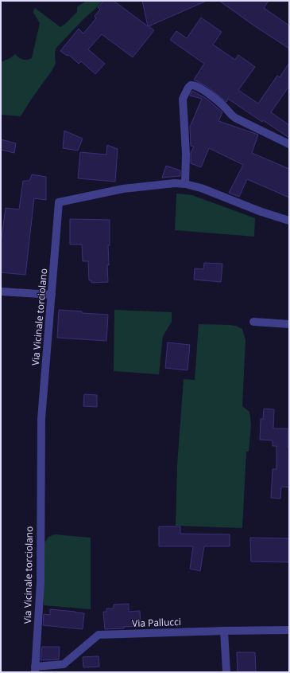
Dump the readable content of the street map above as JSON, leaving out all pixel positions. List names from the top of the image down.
{
  "streets": {
    "street": ["Via Vicinale torciolano", "Via Pallucci"]
  },
  "crossings": [
    ["Via Vicinale torciolano", "Via Pallucci"]
  ]
}
